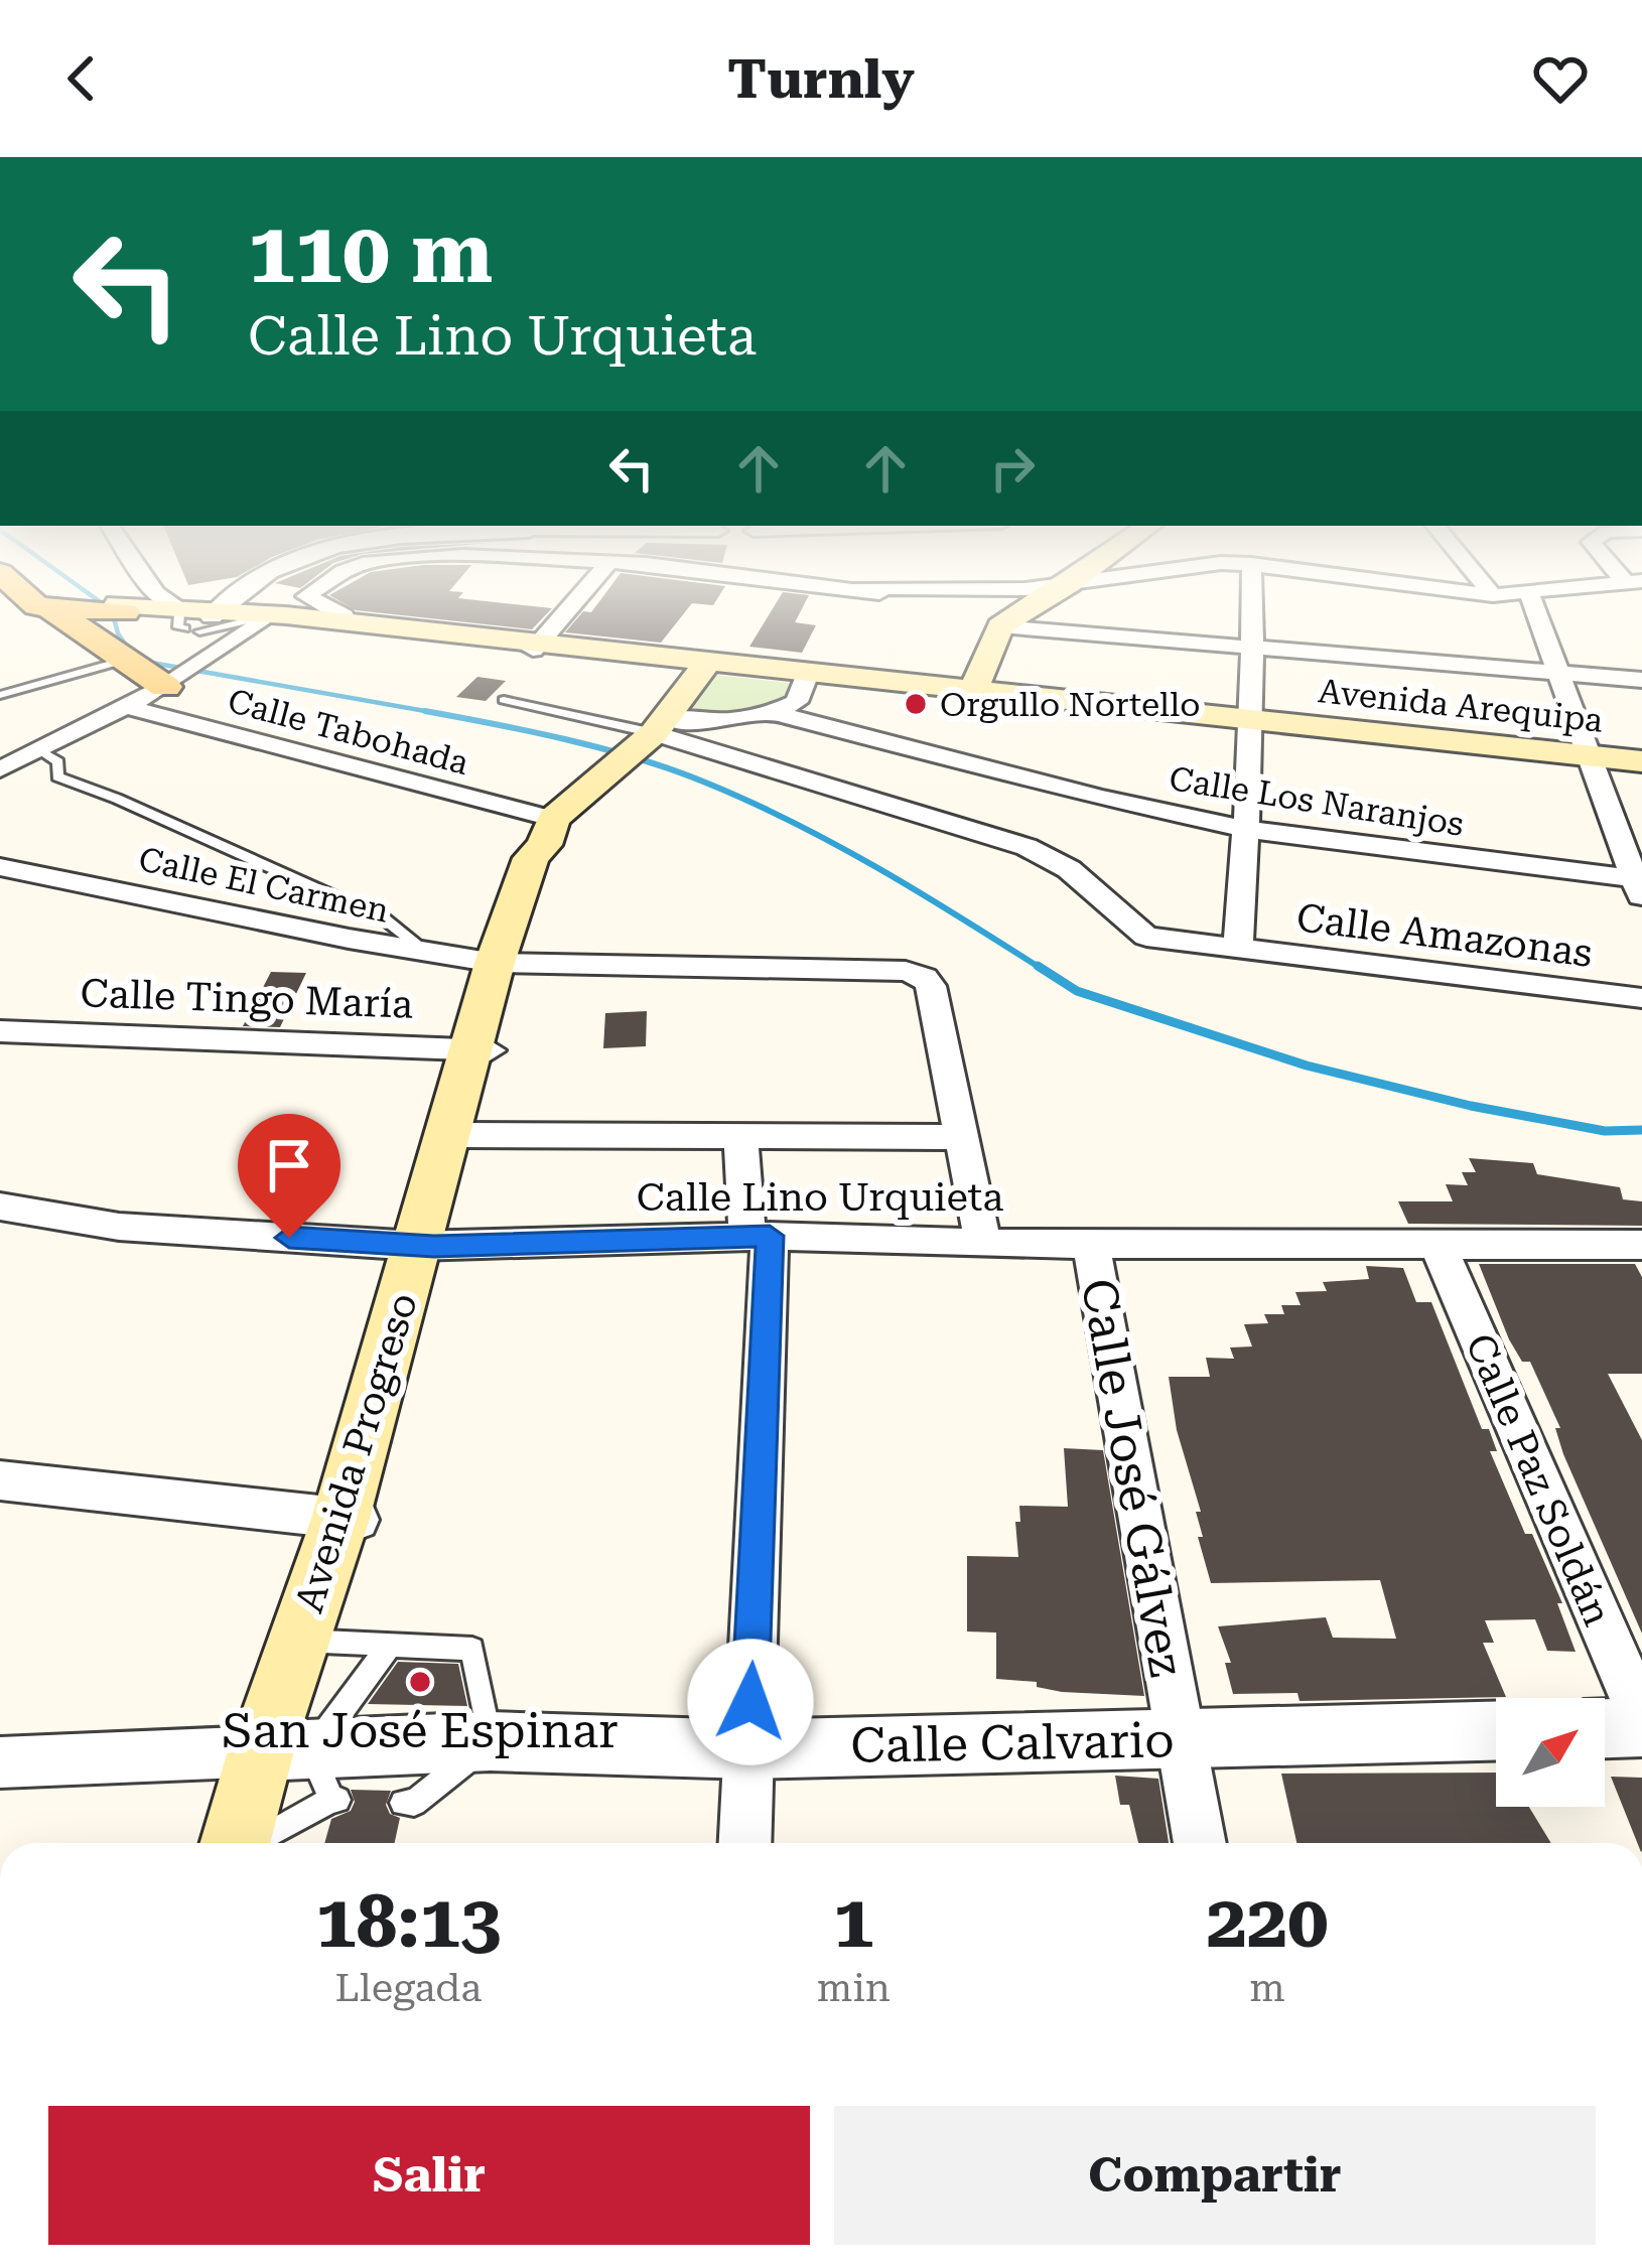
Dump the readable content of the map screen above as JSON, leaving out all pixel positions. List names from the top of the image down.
{
  "streets": {
    "main road": ["Avenida Arequipa", "Avenida Progreso"],
    "street": [
      "Calle Tabohada",
      "Calle Los Naranjos",
      "Calle El Carmen",
      "Calle Amazonas",
      "Calle Tingo María",
      "Calle Lino Urquieta",
      "Calle José Gálvez",
      "Calle Paz Soldán",
      "Calle Calvario"
    ]
  },
  "crossings": [
    ["Calle Tabohada", "Avenida Progreso"],
    ["Calle El Carmen", "Avenida Progreso"],
    ["Calle Tingo María", "Avenida Progreso"],
    ["Calle Lino Urquieta", "Avenida Progreso"],
    ["Calle Lino Urquieta", "Calle José Gálvez"],
    ["Calle Lino Urquieta", "Calle Paz Soldán"],
    ["Avenida Progreso", "Calle Calvario"],
    ["Calle José Gálvez", "Calle Calvario"]
  ],
  "places": ["Orgullo Nortello", "San José Espinar"],
  "north": "top right",
  "page": {
    "header": "Turnly",
    "turn": ["110 m", "Calle Lino Urquieta"],
    "eta": [
      "18:13",
      "Llegada",
      "1",
      "min",
      "220",
      "m"
    ],
    "buttons": ["Salir", "Compartir"]
  }
}
